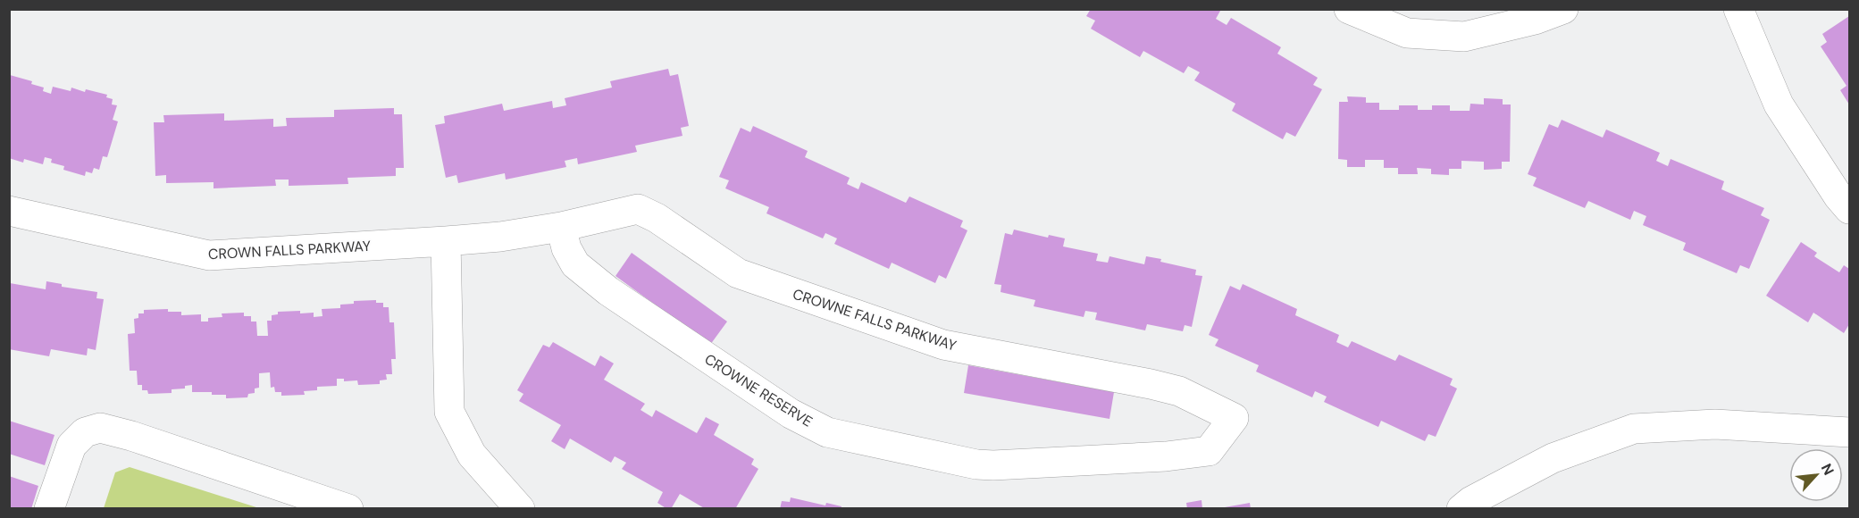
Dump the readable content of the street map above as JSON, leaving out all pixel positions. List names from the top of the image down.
{
  "streets": {
    "street": ["CROWN FALLS PARKWAY", "CROWNE FALLS PARKWAY", "CROWNE RESERVE"]
  },
  "crossings": [
    ["CROWNE FALLS PARKWAY", "CROWNE RESERVE"]
  ],
  "north": "top right"
}
